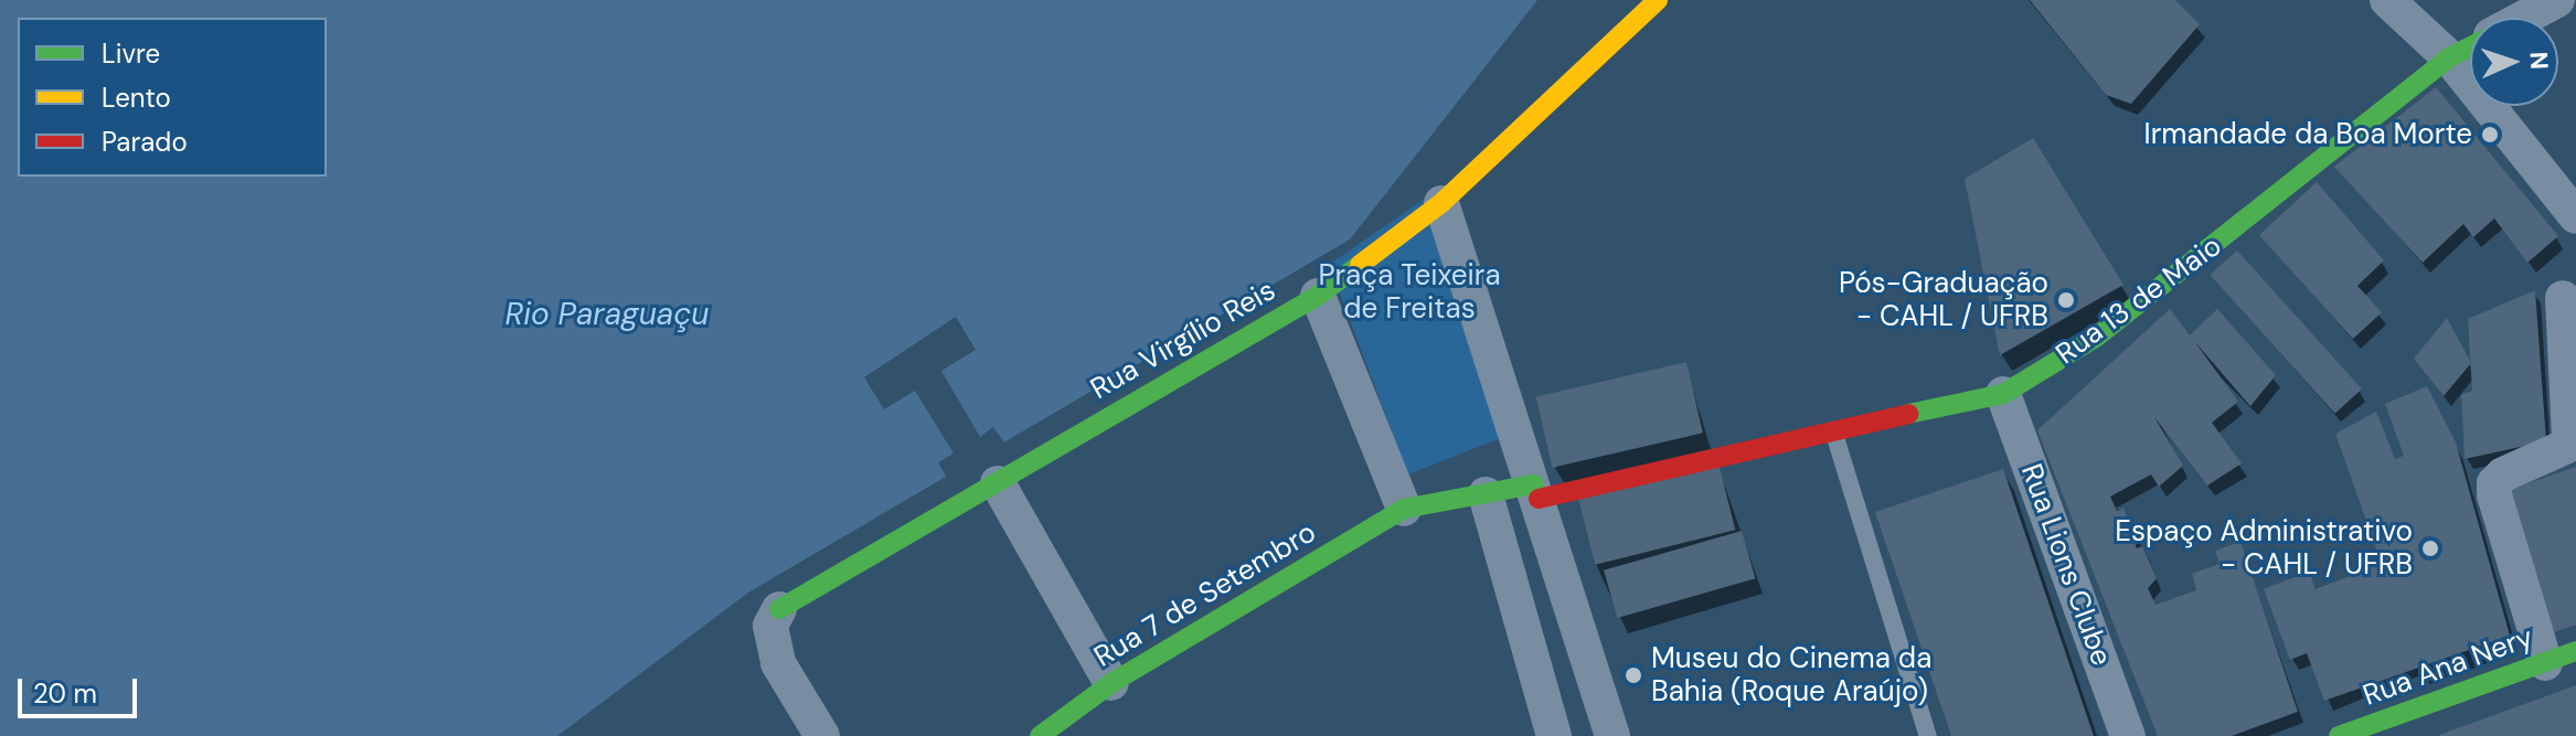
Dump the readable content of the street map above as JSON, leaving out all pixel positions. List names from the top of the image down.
{
  "streets": {
    "street": [
      "Rua 13 de Maio",
      "Rua Virgílio Reis",
      "Rua Lions Clube",
      "Rua 7 de Setembro",
      "Rua Ana Nery"
    ]
  },
  "crossings": [
    ["Rua 13 de Maio", "Rua Lions Clube"]
  ],
  "water": ["Rio Paraguaçu"],
  "parks": ["Praça Teixeira de Freitas"],
  "places": [
    "Irmandade da Boa Morte",
    "Pós-Graduação - CAHL / UFRB",
    "Espaço Administrativo - CAHL / UFRB",
    "Museu do Cinema da Bahia (Roque Araújo)"
  ],
  "legend": ["Livre", "Lento", "Parado"],
  "scale_bar": "20 m",
  "north": "right"
}
